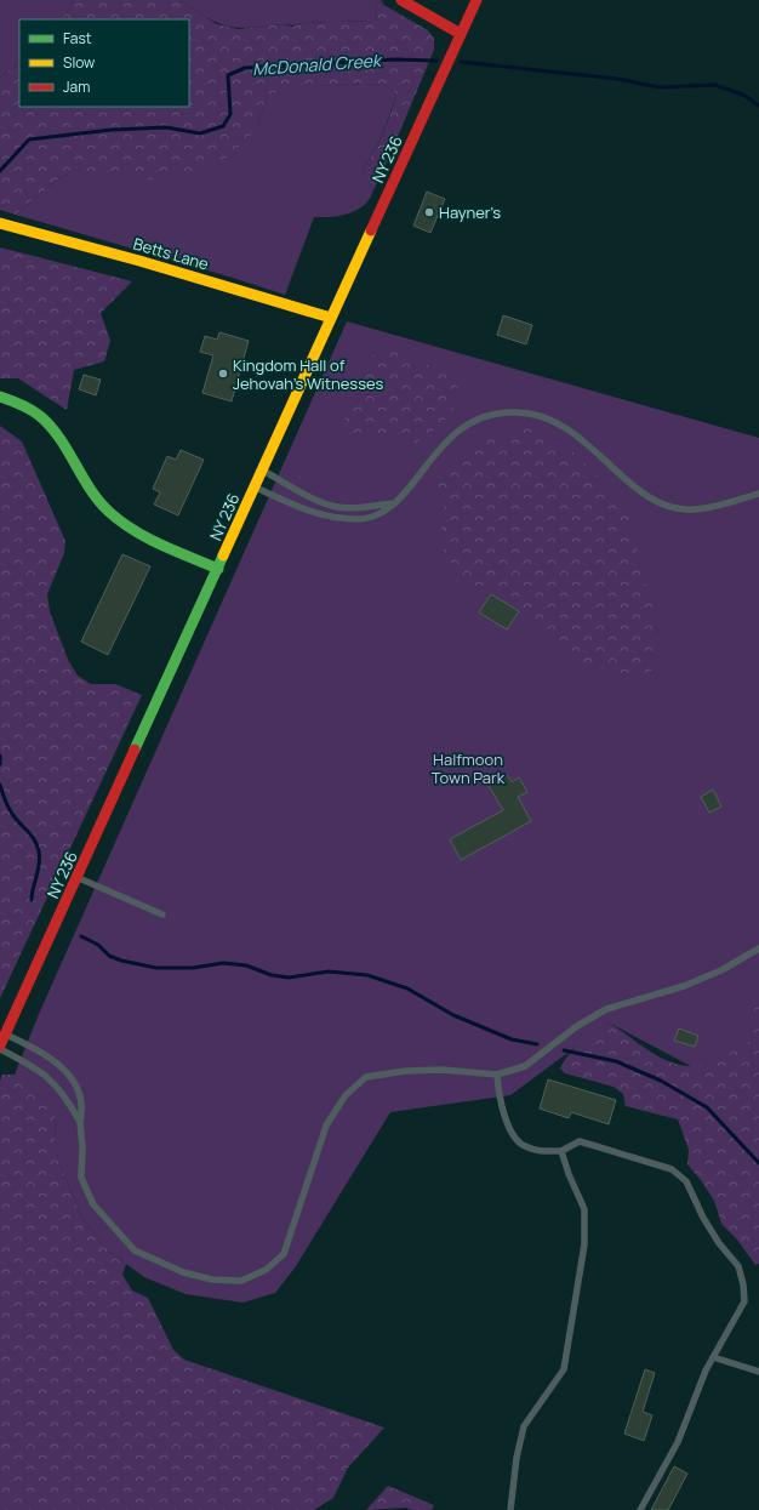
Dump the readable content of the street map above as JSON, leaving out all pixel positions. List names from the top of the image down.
{
  "streets": {
    "main road": ["NY 236", "Betts Lane"]
  },
  "crossings": [
    ["NY 236", "Betts Lane"]
  ],
  "water": ["McDonald Creek"],
  "parks": ["Halfmoon Town Park"],
  "places": ["Hayner's", "Kingdom Hall of Jehovah’s Witnesses"],
  "legend": ["Fast", "Slow", "Jam"]
}
